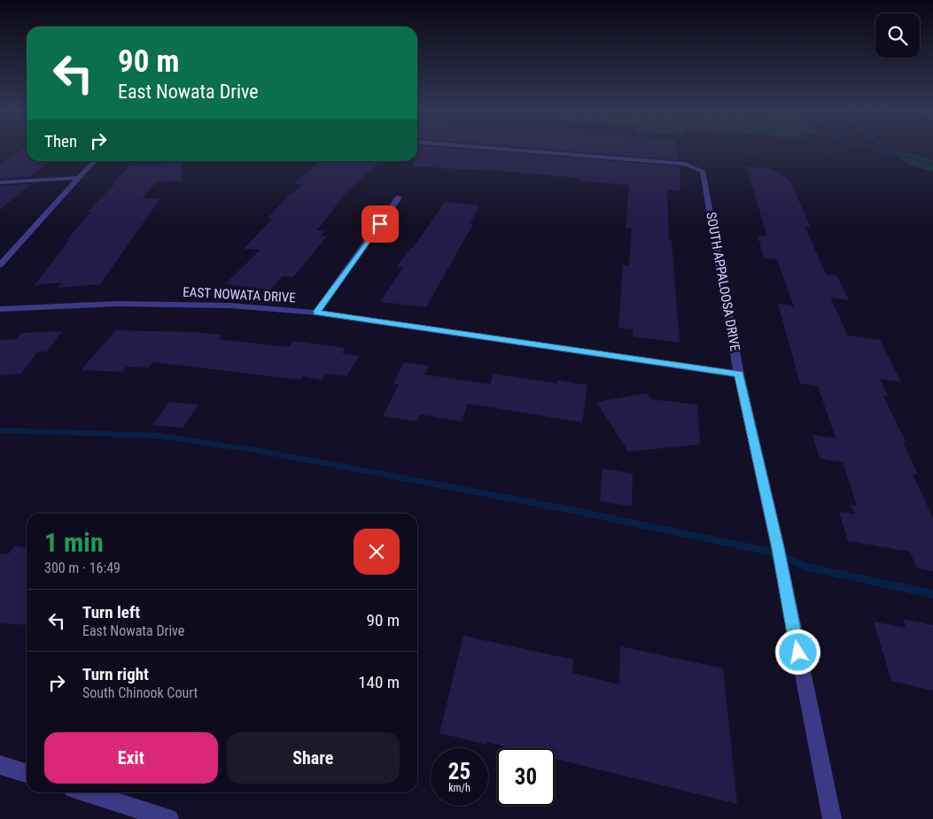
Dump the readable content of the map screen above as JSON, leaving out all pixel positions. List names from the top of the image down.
{
  "streets": {
    "street": ["SOUTH APPALOOSA DRIVE", "EAST NOWATA DRIVE"]
  },
  "crossings": [
    ["SOUTH APPALOOSA DRIVE", "EAST NOWATA DRIVE"]
  ],
  "page": {
    "turn": ["90 m", "East Nowata Drive"],
    "then": "Then",
    "heading": ["1 min", "300 m · 16:49"],
    "list": [
      {
        "name": "Turn left",
        "note": "East Nowata Drive",
        "value": "90 m"
      },
      {
        "name": "Turn right",
        "note": "South Chinook Court",
        "value": "140 m"
      }
    ],
    "buttons": ["Exit", "Share"],
    "speed": "25 km/h",
    "limit": "30"
  }
}
